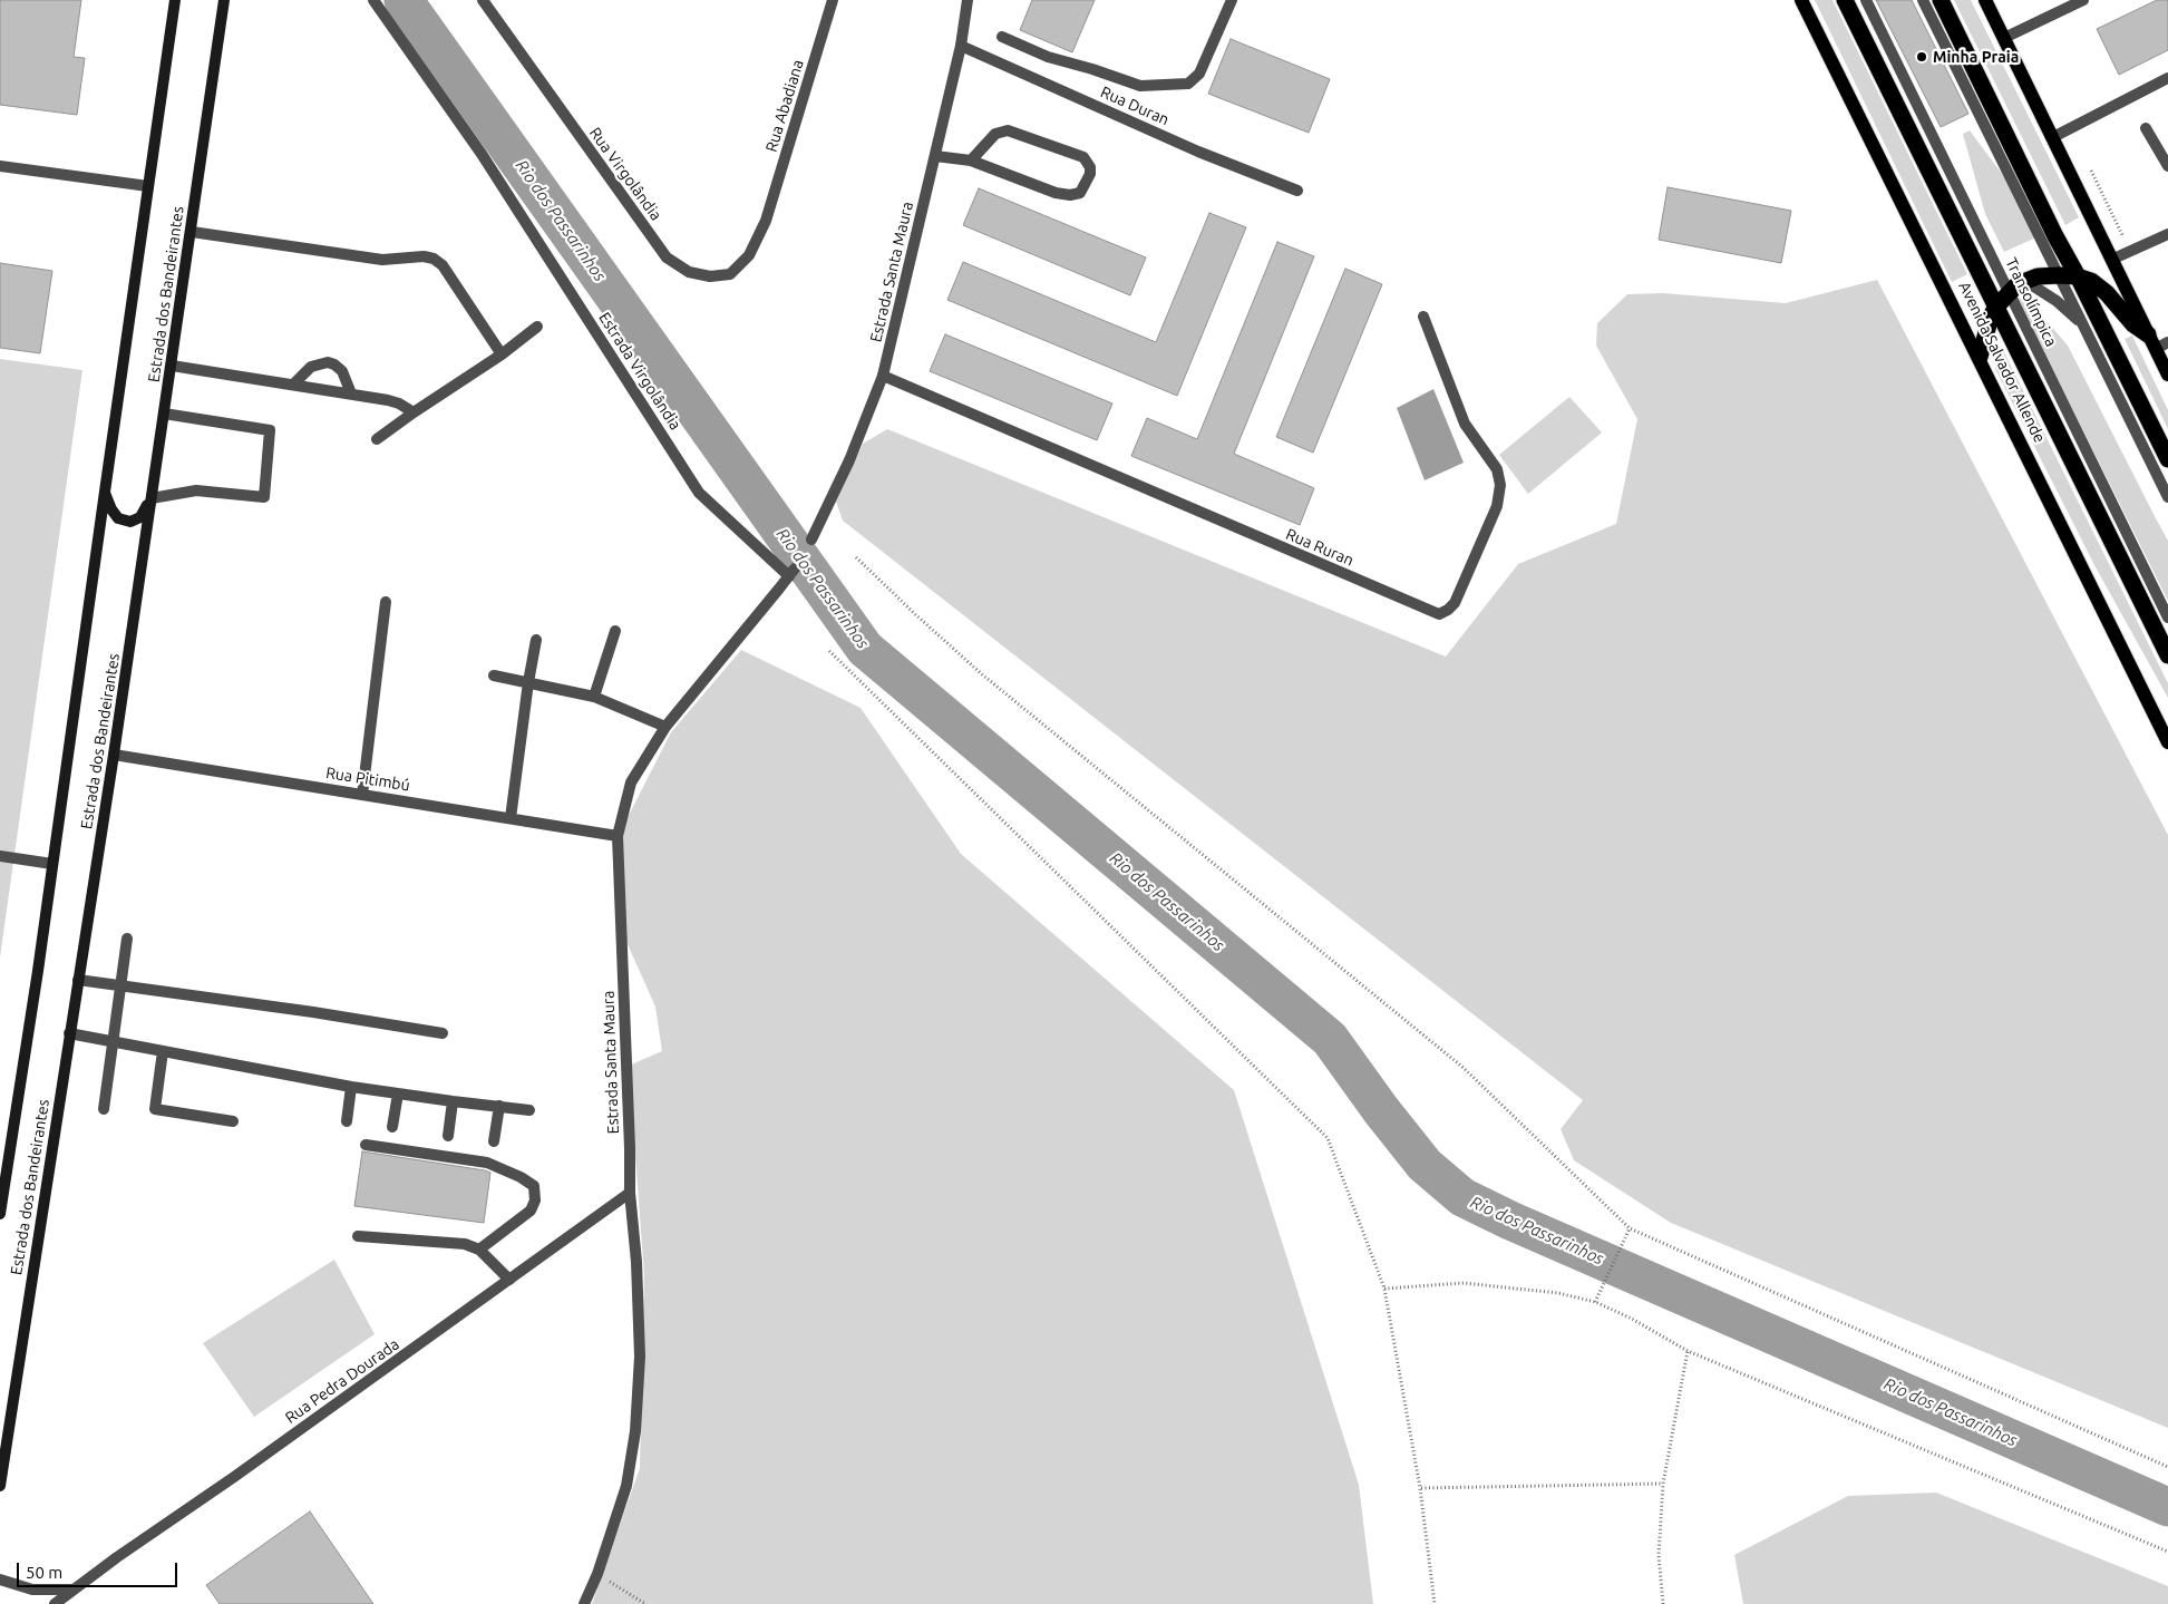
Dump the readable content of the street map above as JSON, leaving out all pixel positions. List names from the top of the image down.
{
  "streets": {
    "highway": ["Avenida Salvador Allende"],
    "main road": ["Estrada dos Bandeirantes"],
    "street": [
      "Rua Abadiana",
      "Rua Duran",
      "Rua Virgolândia",
      "Estrada Santa Maura",
      "Transolímpica",
      "Estrada Virgolândia",
      "Rua Ruran",
      "Rua Pitimbú",
      "Rua Pedra Dourada"
    ]
  },
  "crossings": [
    ["Rua Abadiana", "Rua Virgolândia"],
    ["Rua Duran", "Estrada Santa Maura"],
    ["Estrada Santa Maura", "Estrada Virgolândia"],
    ["Estrada Santa Maura", "Rua Ruran"],
    ["Estrada Santa Maura", "Rua Pitimbú"],
    ["Estrada Santa Maura", "Rua Pedra Dourada"],
    ["Estrada dos Bandeirantes", "Rua Pitimbú"]
  ],
  "water": ["Rio dos Passarinhos"],
  "places": ["Minha Praia"],
  "scale_bar": "50 m"
}
